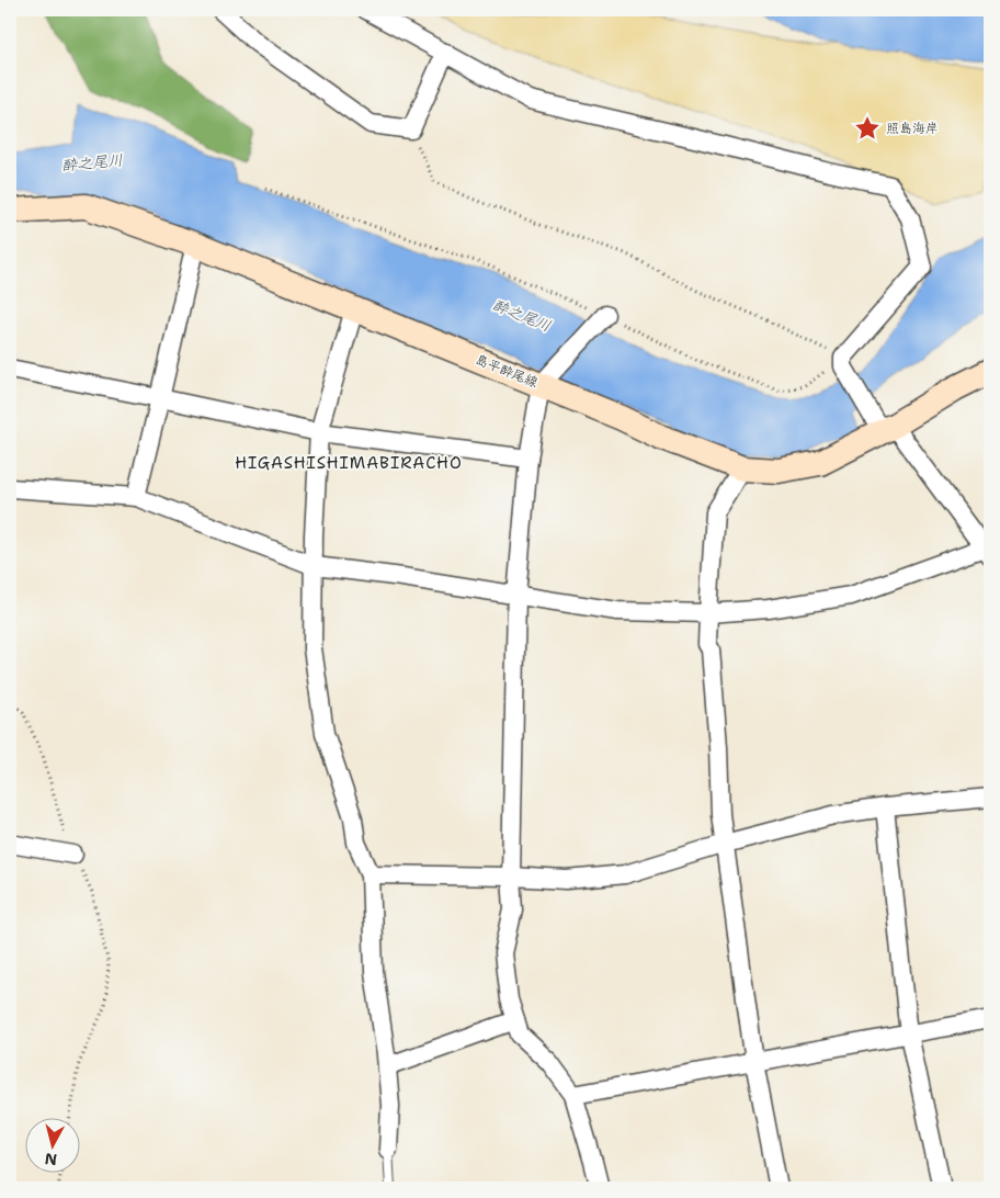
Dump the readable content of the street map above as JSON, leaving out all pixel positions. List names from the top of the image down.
{
  "streets": {
    "main road": ["島平酔尾線"]
  },
  "districts": ["HIGASHISHIMABIRACHO"],
  "water": ["酔之尾川"],
  "places": {
    "place": ["照島海岸"]
  },
  "north": "bottom"
}
